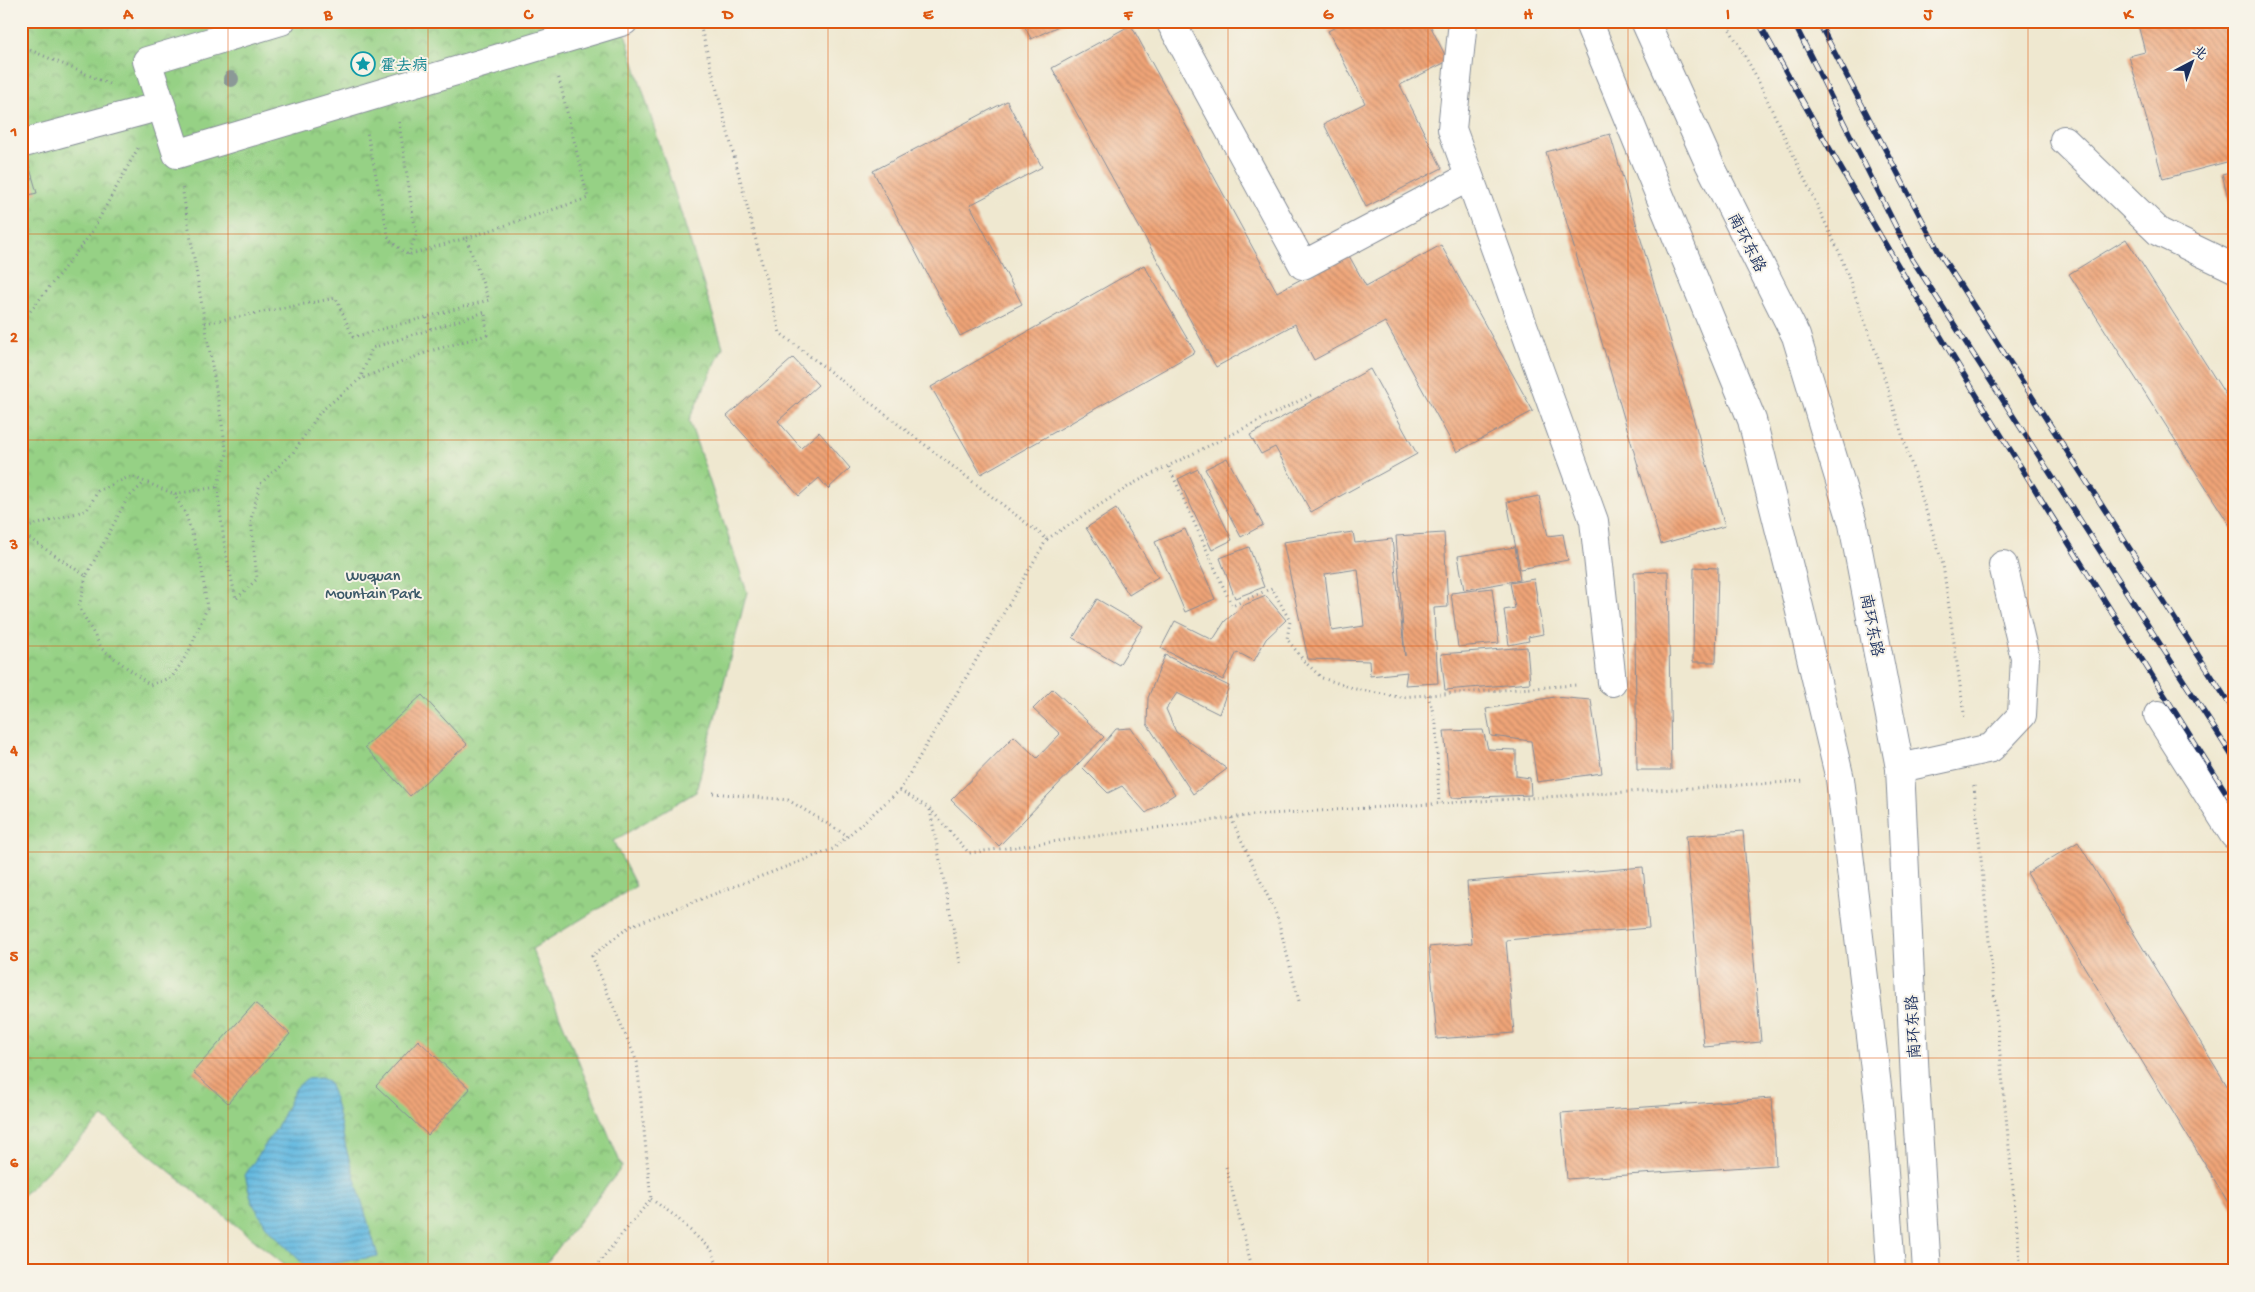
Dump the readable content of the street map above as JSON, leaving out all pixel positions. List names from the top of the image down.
{
  "streets": {
    "main road": ["南环东路"]
  },
  "parks": ["Wuquan Mountain Park"],
  "places": {
    "place": ["霍去病"]
  },
  "north": "top right",
  "grid": {
    "columns": [
      "A",
      "B",
      "C",
      "D",
      "E",
      "F",
      "G",
      "H",
      "I",
      "J",
      "K"
    ],
    "rows": [
      "1",
      "2",
      "3",
      "4",
      "5",
      "6"
    ]
  }
}
